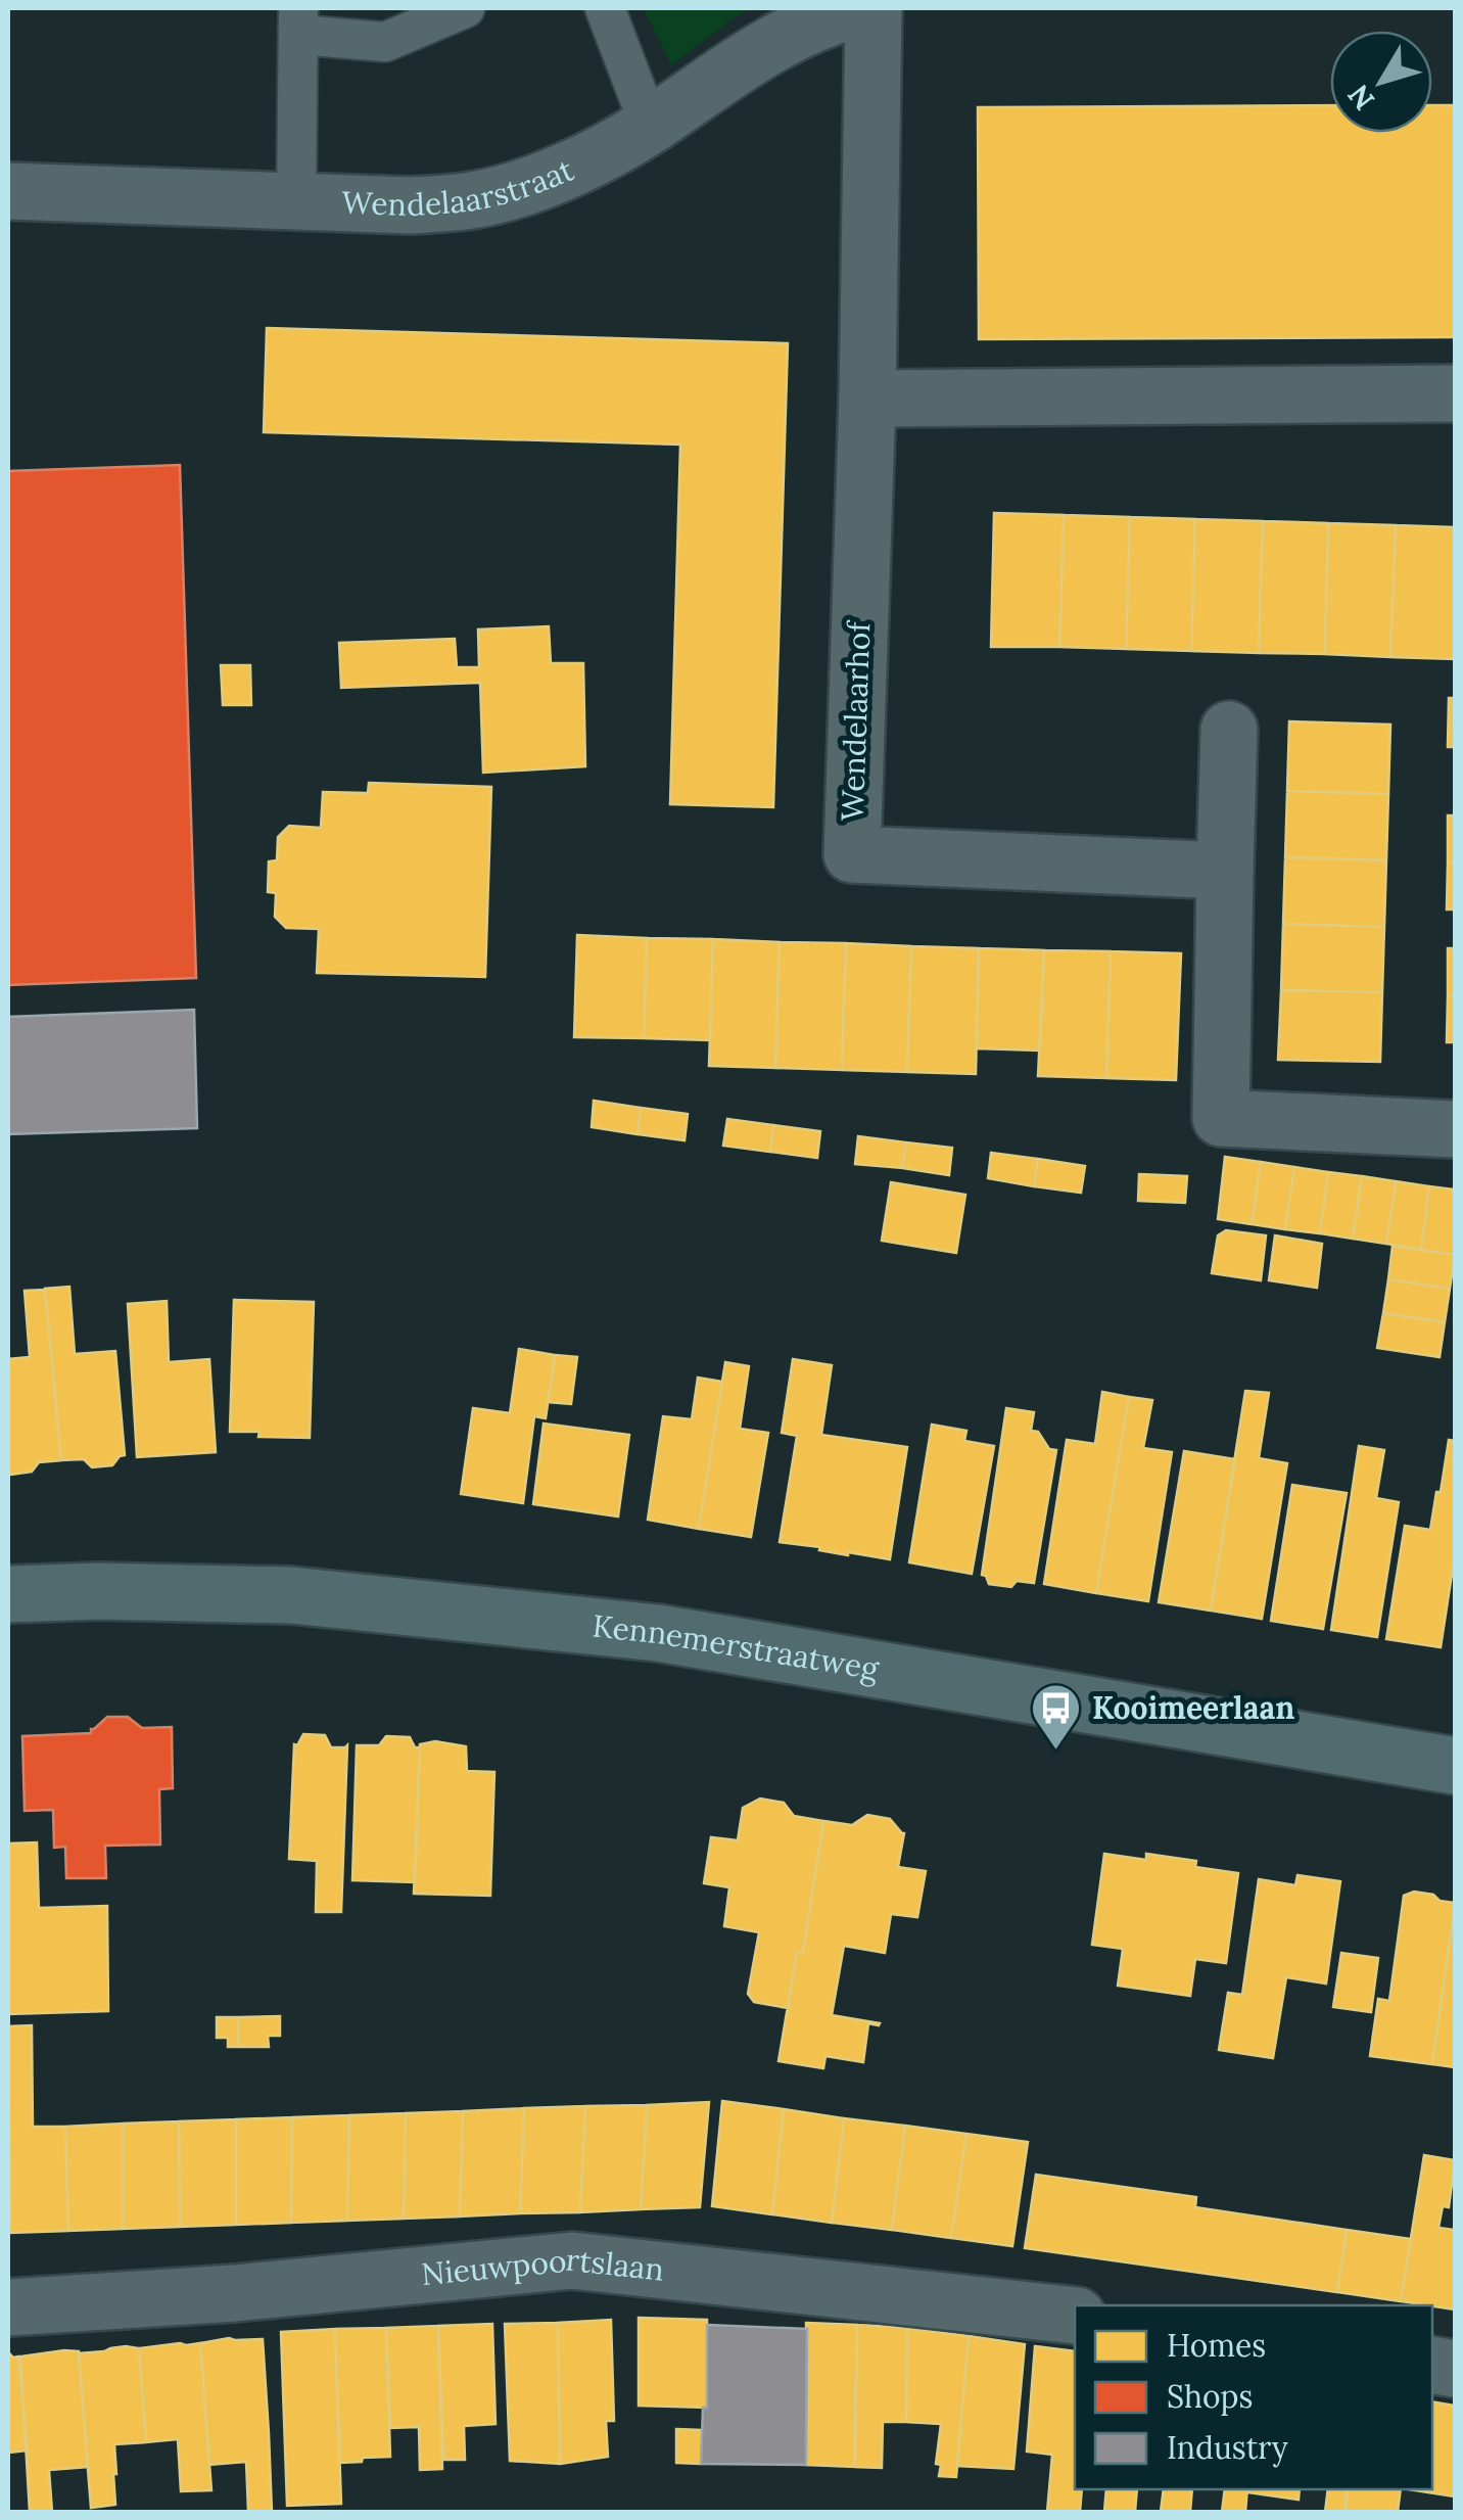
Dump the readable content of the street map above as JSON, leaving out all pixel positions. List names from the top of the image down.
{
  "streets": {
    "main road": ["Kennemerstraatweg"],
    "street": ["Wendelaarstraat", "Wendelaarhof", "Nieuwpoortslaan"]
  },
  "places": {
    "bus stop": ["Kooimeerlaan"]
  },
  "legend": ["Homes", "Shops", "Industry"],
  "north": "bottom left"
}
